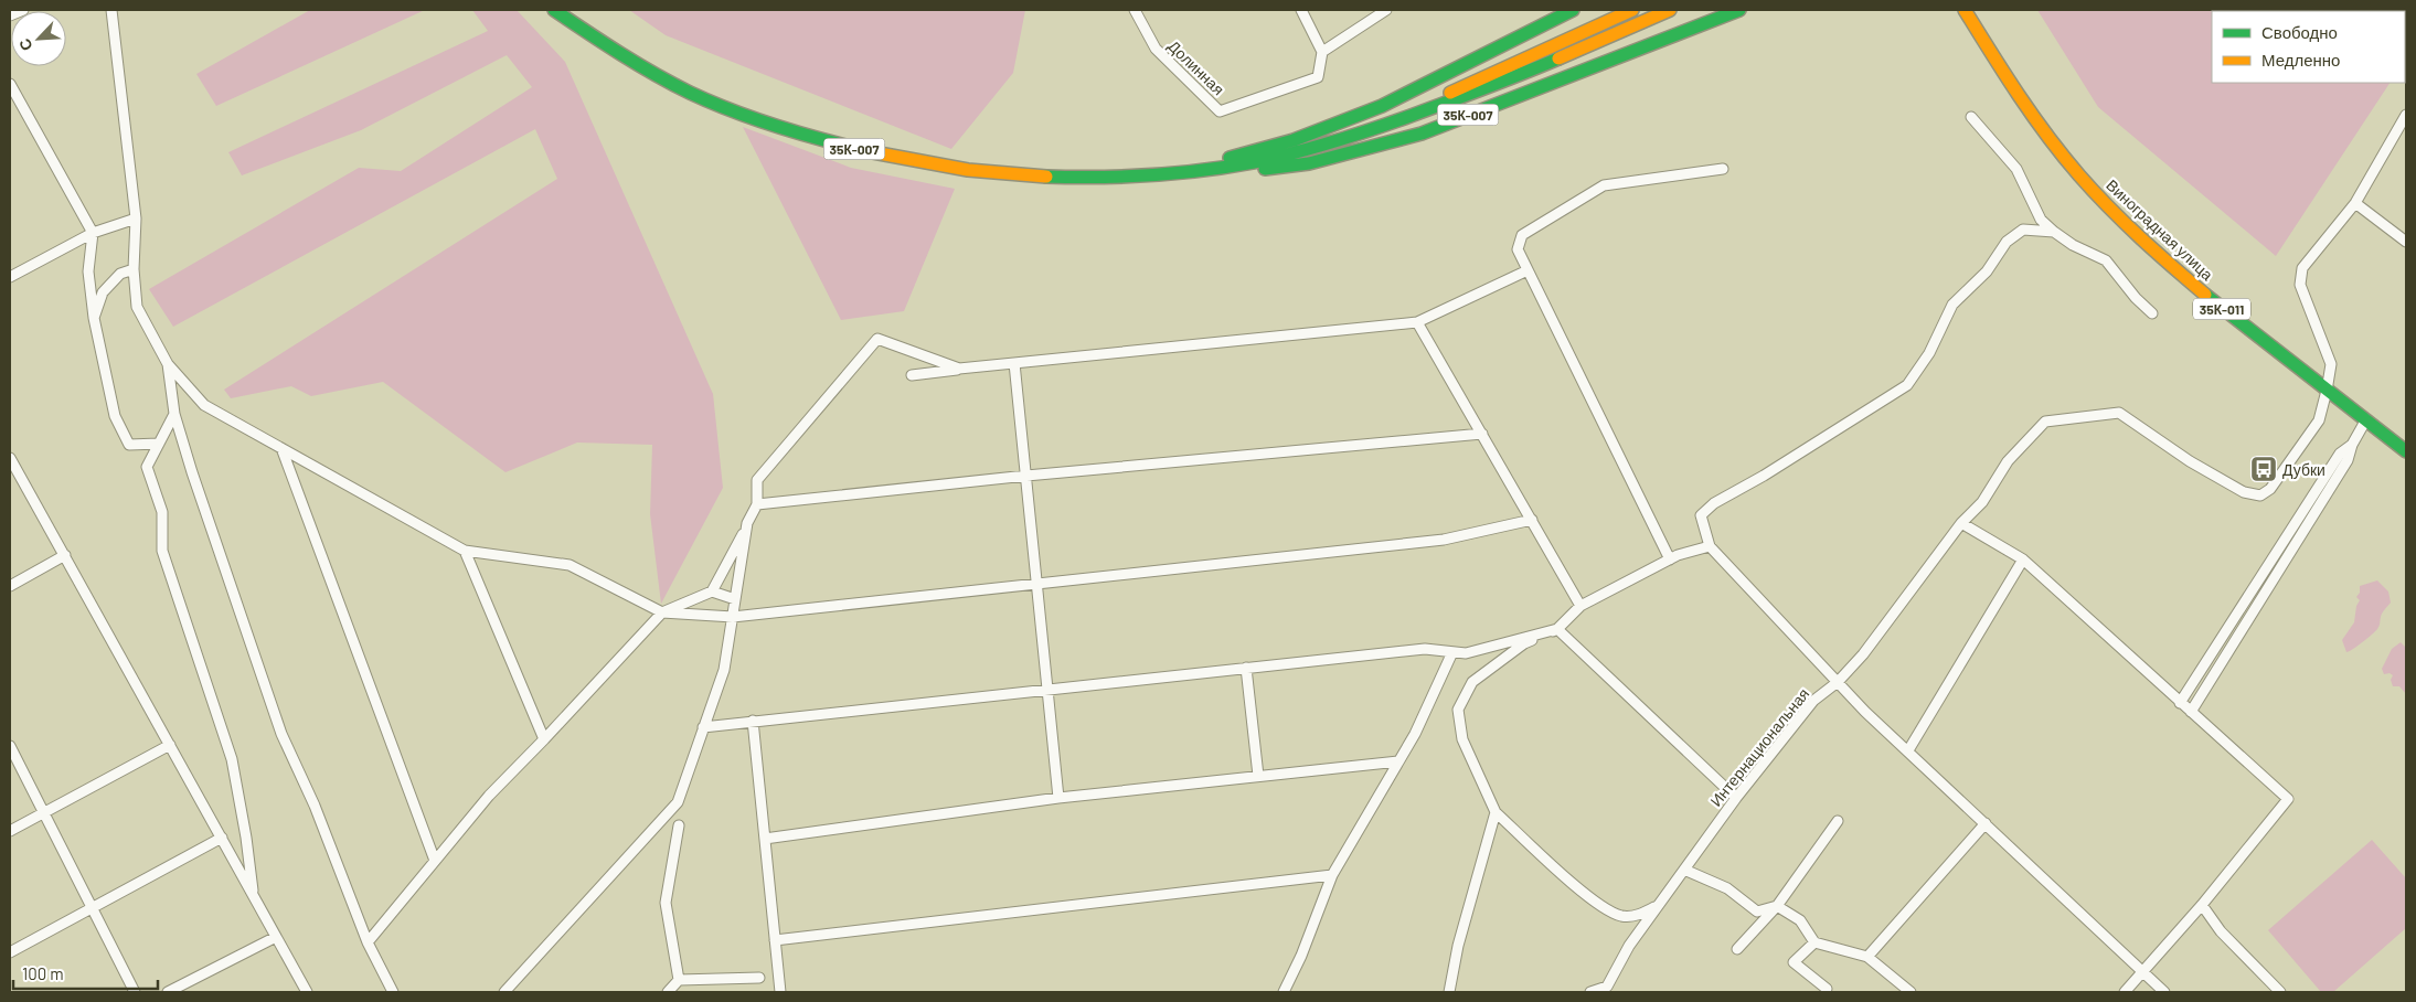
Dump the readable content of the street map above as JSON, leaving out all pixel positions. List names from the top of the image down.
{
  "streets": {
    "main road": ["35К-007", "Виноградная улица", "35К-011"],
    "street": ["Долинная", "Интернациональная"]
  },
  "crossings": [
    ["Виноградная улица", "Интернациональная"]
  ],
  "places": {
    "bus stop": ["Дубки"]
  },
  "legend": ["Свободно", "Медленно"],
  "scale_bar": "100 m",
  "north": "bottom left"
}
